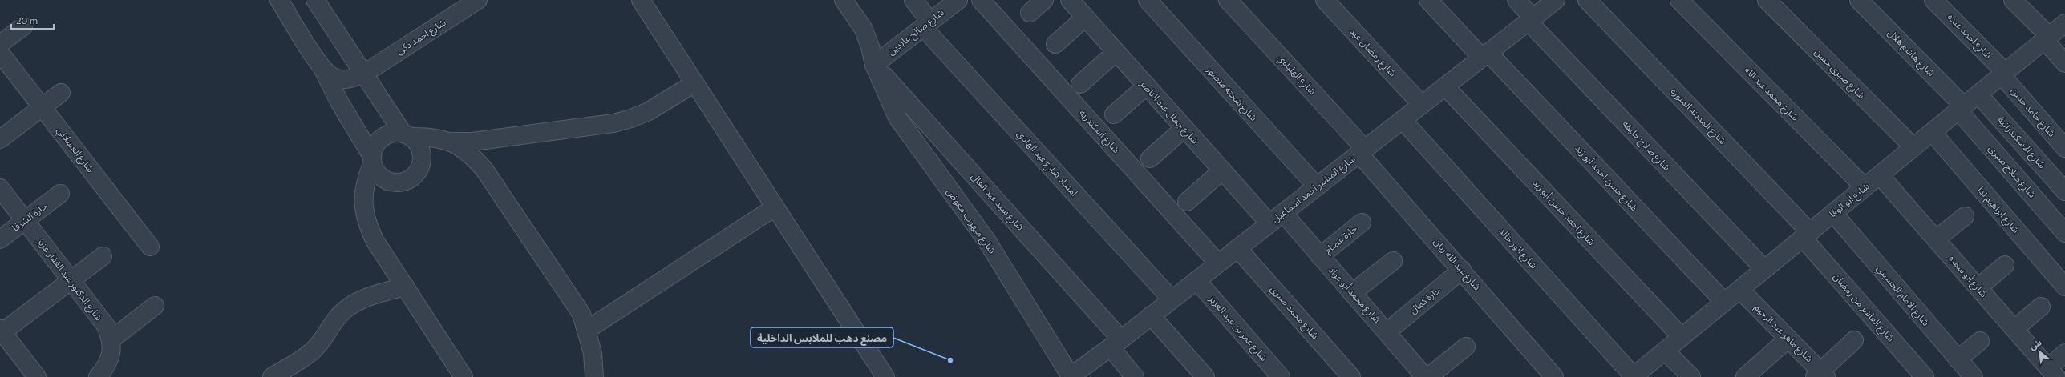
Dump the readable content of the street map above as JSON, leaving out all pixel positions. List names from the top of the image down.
{
  "streets": {
    "street": [
      "شارع صالح عابدين",
      "شارع احمد عبده",
      "شارع احمد ذكى",
      "شارع رمضان عيد",
      "شارع هاشم هلال",
      "شارع صبري حسن",
      "شارع الهلباوي",
      "شارع شحته منصور",
      "شارع محمد عبد الله",
      "شارع جمال عبد الناصر",
      "شارع حامد حسن",
      "شارع المدينه المنوره",
      "شارع اسكندريه",
      "شارع الاسكندرانية",
      "شارع صلاح خليفه",
      "شارع العسلاني",
      "امتداد شارع عبد الهادي",
      "شارع صلاح صبري",
      "شارع حسن احمد أبو زيد",
      "شارع المشير احمد اسماعيل",
      "شارع أبو الوفا",
      "شارع سيد عبد العال",
      "شارع ابراهيم ندا",
      "شارع احمد حسن أبو زيد",
      "حارة الشرفا",
      "شارع ميهوب معوض",
      "حارة عصام",
      "شارع انور خالد",
      "شارع عبد الله ريان",
      "شارع أبو سمره",
      "شارع الدكتور عبد الغفار عزيز",
      "شارع محمد أبو عواد",
      "شارع الامام الحسيني",
      "حارة كمال",
      "شارع العاشر من رمضان",
      "شارع محمد صبري",
      "شارع عمر بن عبد العزيز",
      "شارع ماهر عبد الرحيم"
    ]
  },
  "crossings": [
    ["شارع صالح عابدين", "امتداد شارع عبد الهادي"],
    ["شارع صالح عابدين", "شارع سيد عبد العال"],
    ["شارع صالح عابدين", "شارع ميهوب معوض"],
    ["شارع احمد عبده", "شارع حامد حسن"],
    ["شارع احمد عبده", "شارع أبو الوفا"],
    ["شارع رمضان عيد", "شارع المشير احمد اسماعيل"],
    ["شارع هاشم هلال", "شارع صلاح صبري"],
    ["شارع هاشم هلال", "شارع أبو الوفا"],
    ["شارع صبري حسن", "شارع أبو الوفا"],
    ["شارع الهلباوي", "شارع المشير احمد اسماعيل"],
    ["شارع الهلباوي", "شارع عبد الله ريان"],
    ["شارع شحته منصور", "شارع المشير احمد اسماعيل"],
    ["شارع محمد عبد الله", "شارع أبو الوفا"],
    ["شارع جمال عبد الناصر", "شارع المشير احمد اسماعيل"],
    ["شارع حامد حسن", "شارع أبو الوفا"],
    ["شارع المدينه المنوره", "شارع أبو الوفا"],
    ["شارع المدينه المنوره", "شارع العاشر من رمضان"],
    ["شارع اسكندريه", "شارع المشير احمد اسماعيل"],
    ["شارع الاسكندرانية", "شارع أبو الوفا"],
    ["شارع صلاح خليفه", "شارع المشير احمد اسماعيل"],
    ["شارع صلاح خليفه", "شارع أبو الوفا"],
    ["امتداد شارع عبد الهادي", "شارع المشير احمد اسماعيل"],
    ["شارع صلاح صبري", "شارع أبو الوفا"],
    ["شارع حسن احمد أبو زيد", "شارع المشير احمد اسماعيل"],
    ["شارع حسن احمد أبو زيد", "شارع أبو الوفا"],
    ["شارع المشير احمد اسماعيل", "شارع سيد عبد العال"],
    ["شارع المشير احمد اسماعيل", "شارع احمد حسن أبو زيد"],
    ["شارع المشير احمد اسماعيل", "شارع ميهوب معوض"],
    ["شارع المشير احمد اسماعيل", "شارع انور خالد"],
    ["شارع المشير احمد اسماعيل", "شارع عبد الله ريان"],
    ["شارع المشير احمد اسماعيل", "شارع محمد أبو عواد"],
    ["شارع المشير احمد اسماعيل", "شارع محمد صبري"],
    ["شارع المشير احمد اسماعيل", "شارع عمر بن عبد العزيز"],
    ["شارع أبو الوفا", "شارع ابراهيم ندا"],
    ["شارع أبو الوفا", "شارع احمد حسن أبو زيد"],
    ["شارع أبو الوفا", "شارع انور خالد"],
    ["شارع أبو الوفا", "شارع أبو سمره"],
    ["شارع أبو الوفا", "شارع الامام الحسيني"],
    ["شارع أبو الوفا", "شارع العاشر من رمضان"],
    ["شارع أبو الوفا", "شارع ماهر عبد الرحيم"],
    ["شارع سيد عبد العال", "شارع ميهوب معوض"],
    ["حارة الشرفا", "شارع الدكتور عبد الغفار عزيز"],
    ["حارة عصام", "شارع محمد أبو عواد"],
    ["شارع عبد الله ريان", "حارة كمال"],
    ["شارع محمد أبو عواد", "حارة كمال"]
  ],
  "places": ["مصنع دهب للملابس الداخلية"],
  "scale_bar": "20 m",
  "north": "top left"
}
